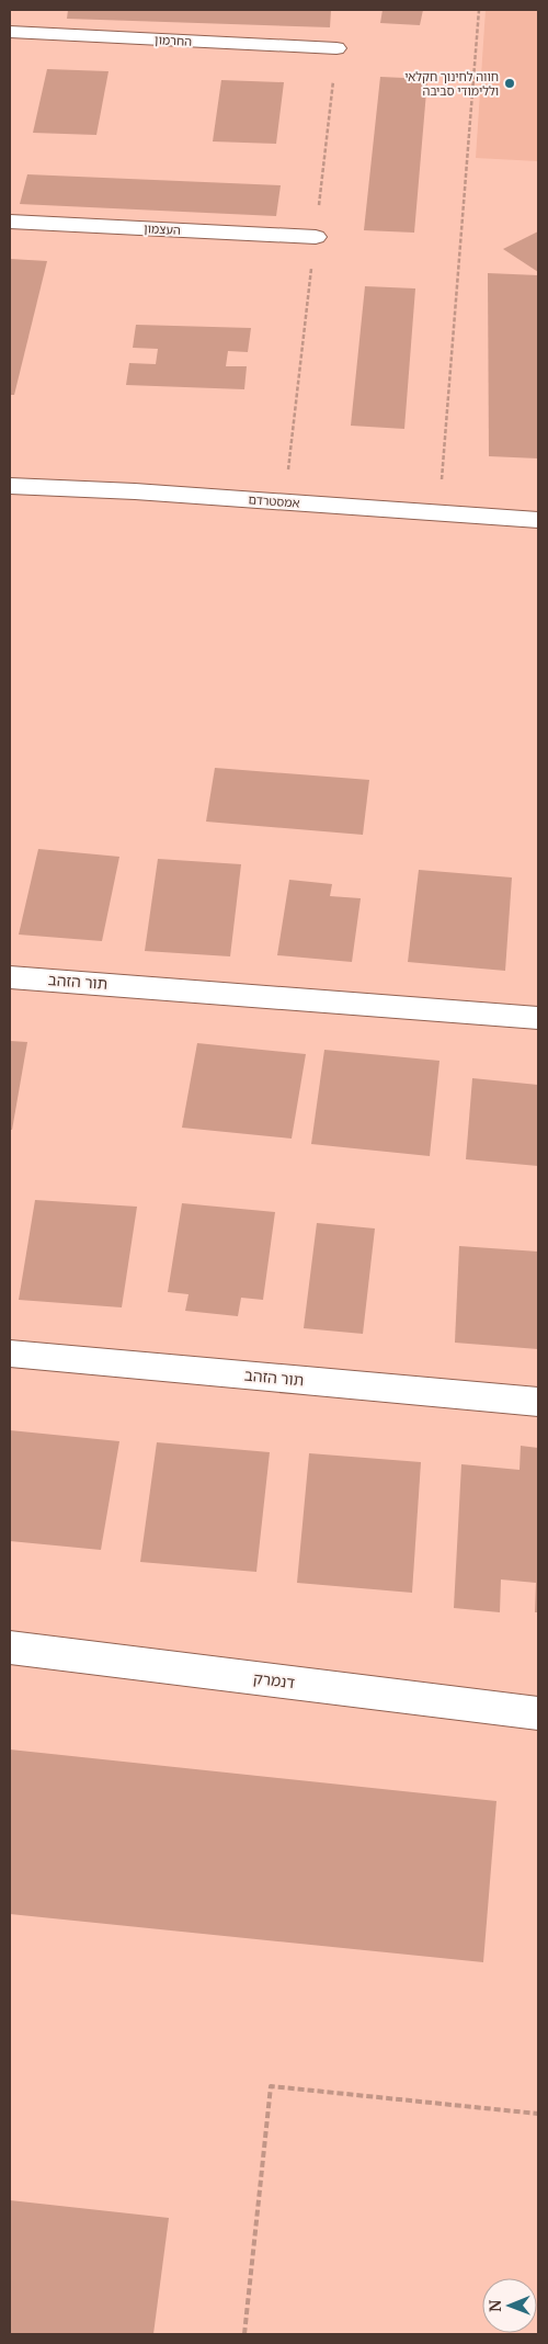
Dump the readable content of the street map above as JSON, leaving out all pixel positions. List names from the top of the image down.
{
  "streets": {
    "street": [
      "החרמון",
      "העצמון",
      "אמסטרדם",
      "תור הזהב",
      "דנמרק"
    ]
  },
  "places": ["חווה לחינוך חקלאי וללימודי סביבה"],
  "north": "left"
}
